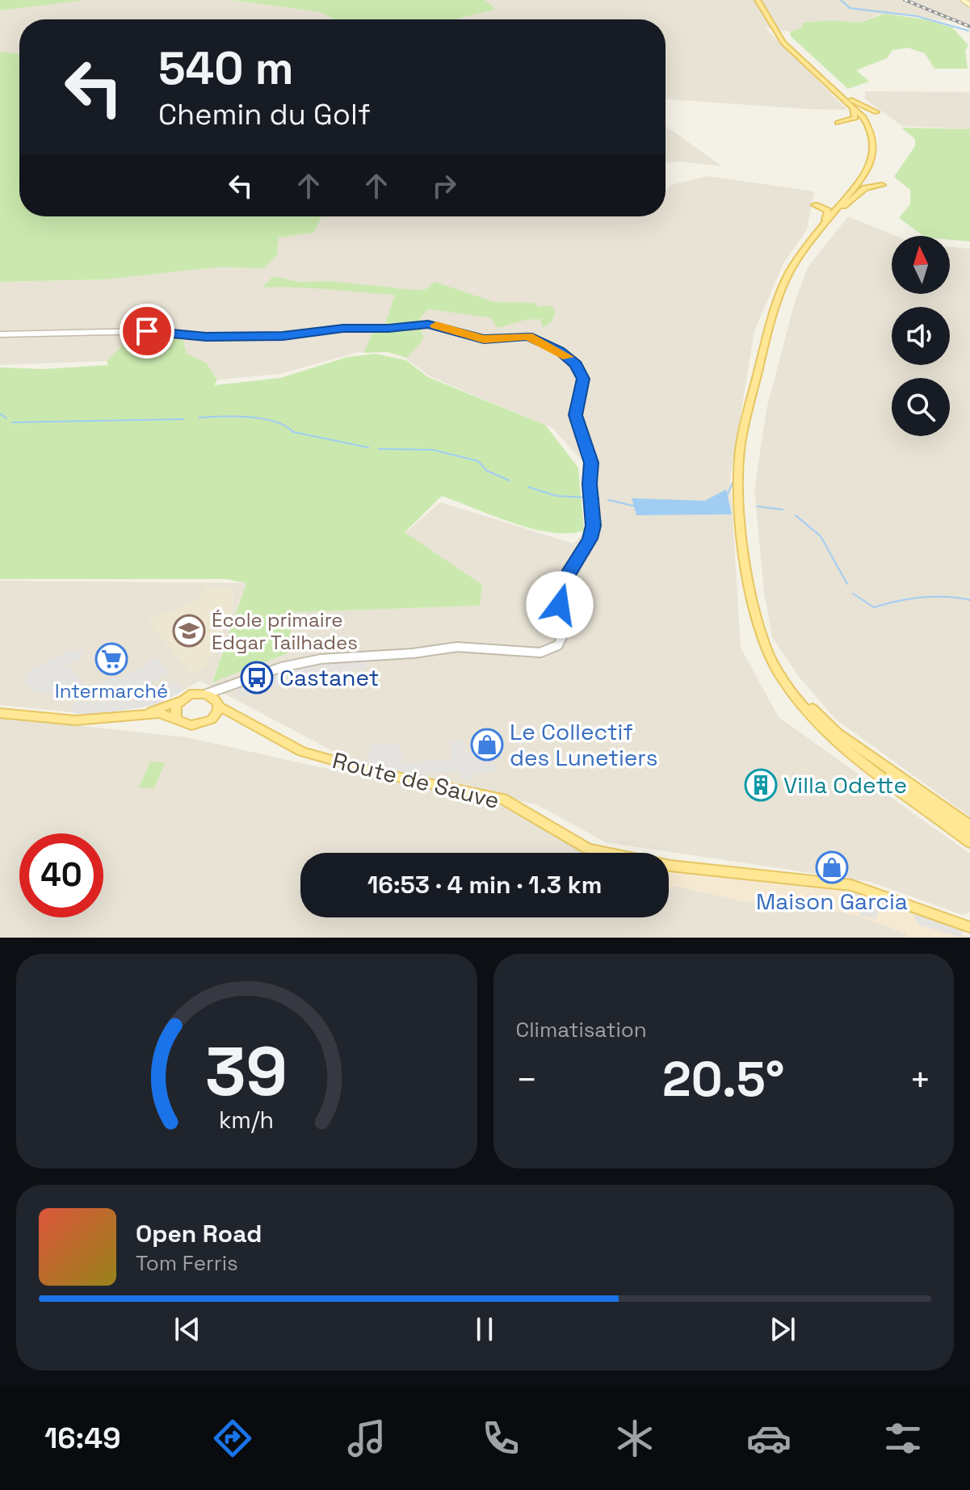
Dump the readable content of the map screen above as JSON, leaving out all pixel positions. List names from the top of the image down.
{
  "streets": {
    "main road": ["Route de Sauve"]
  },
  "places": {
    "school or university": ["École primaire Edgar Tailhades"],
    "supermarket": ["Intermarché"],
    "bus stop": ["Castanet"],
    "shop": ["Le Collectif des Lunetiers", "Maison Garcia"],
    "building": ["Villa Odette"]
  },
  "north": "top",
  "page": {
    "turn": ["540 m", "Chemin du Golf"],
    "limit": "40",
    "trip": "16:53 · 4 min · 1.3 km",
    "tile": "Climatisation",
    "heat": ["−", "20.5°", "+"],
    "song": ["Open Road", "Tom Ferris"],
    "tabs": "16:49",
    "gauge": ["39", "km/h"]
  }
}
